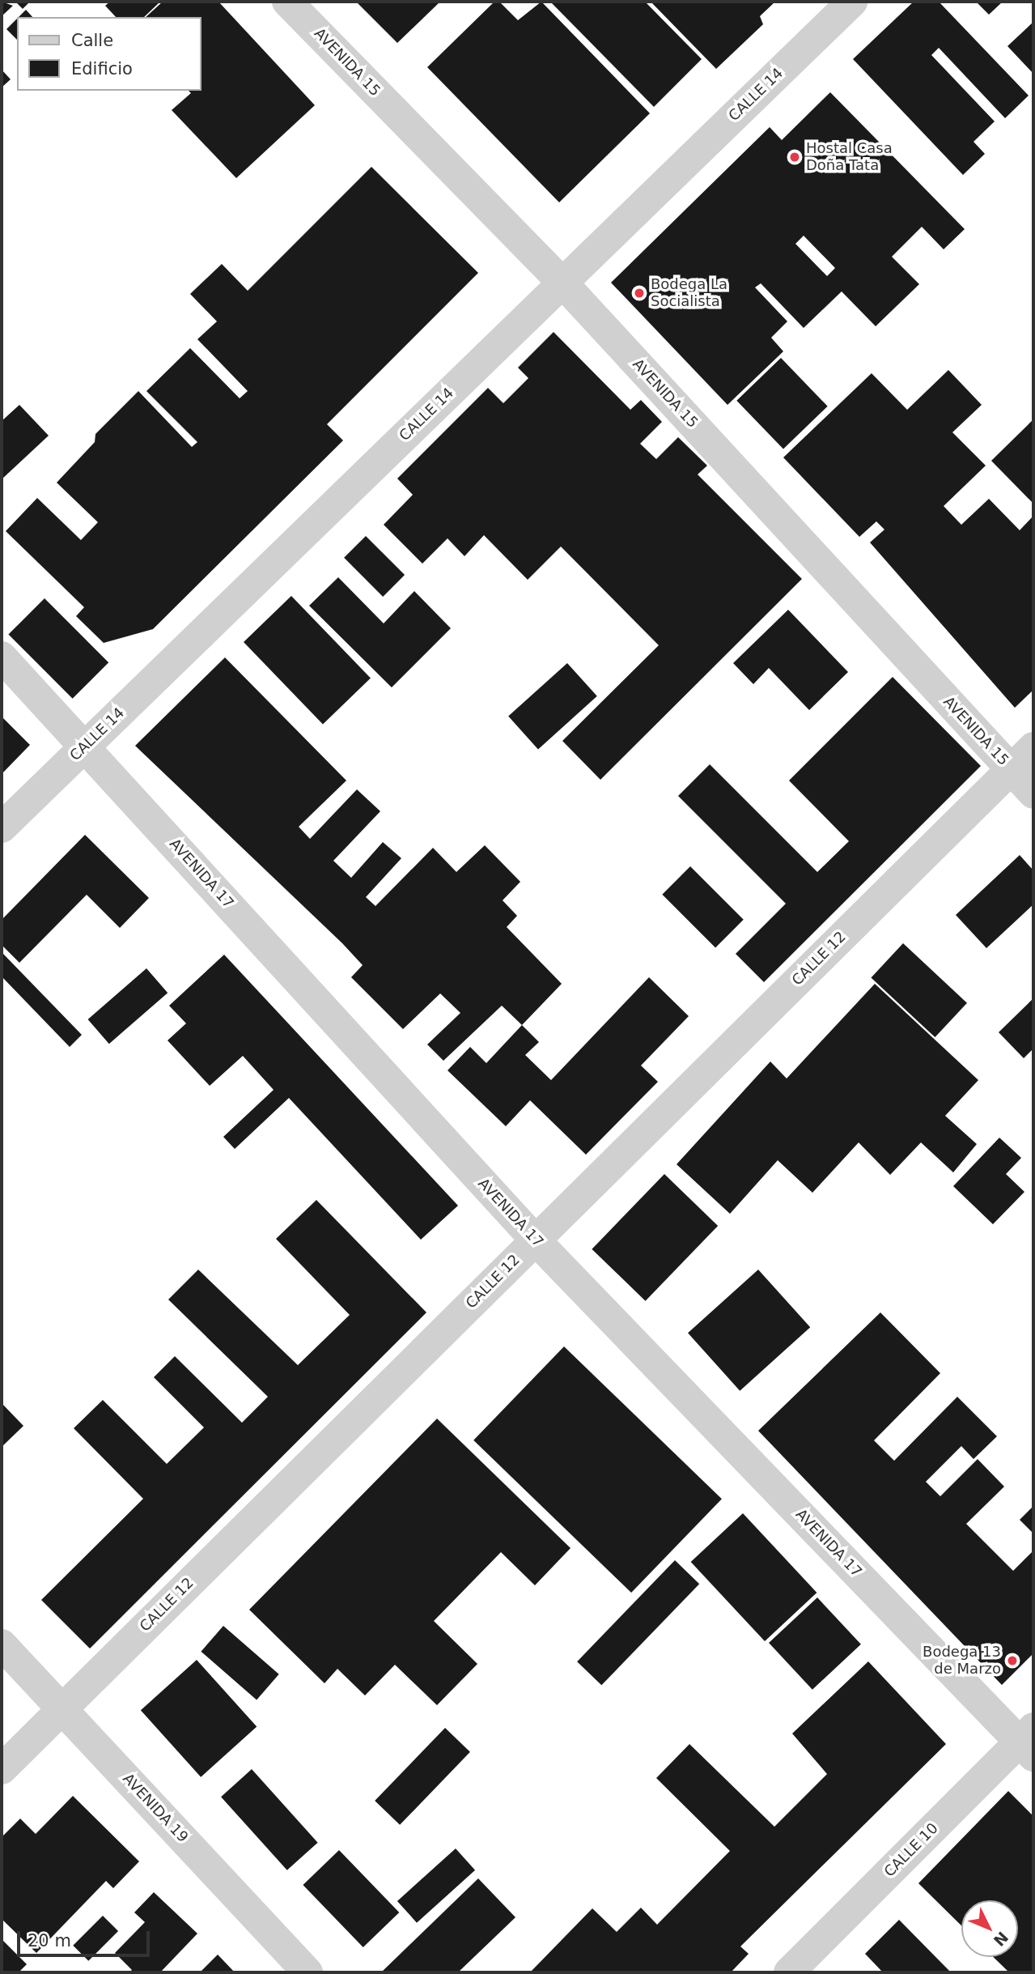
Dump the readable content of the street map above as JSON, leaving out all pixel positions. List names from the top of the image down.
{
  "streets": {
    "street": [
      "AVENIDA 15",
      "CALLE 14",
      "AVENIDA 17",
      "CALLE 12",
      "AVENIDA 19",
      "CALLE 10"
    ]
  },
  "crossings": [
    ["AVENIDA 15", "CALLE 14"],
    ["AVENIDA 15", "CALLE 12"],
    ["CALLE 14", "AVENIDA 17"],
    ["AVENIDA 17", "CALLE 12"],
    ["AVENIDA 17", "CALLE 10"],
    ["CALLE 12", "AVENIDA 19"]
  ],
  "places": ["Hostal Casa Doña Tata", "Bodega La Socialista", "Bodega 13 de Marzo"],
  "legend": ["Calle", "Edificio"],
  "scale_bar": "20 m",
  "north": "bottom right"
}
